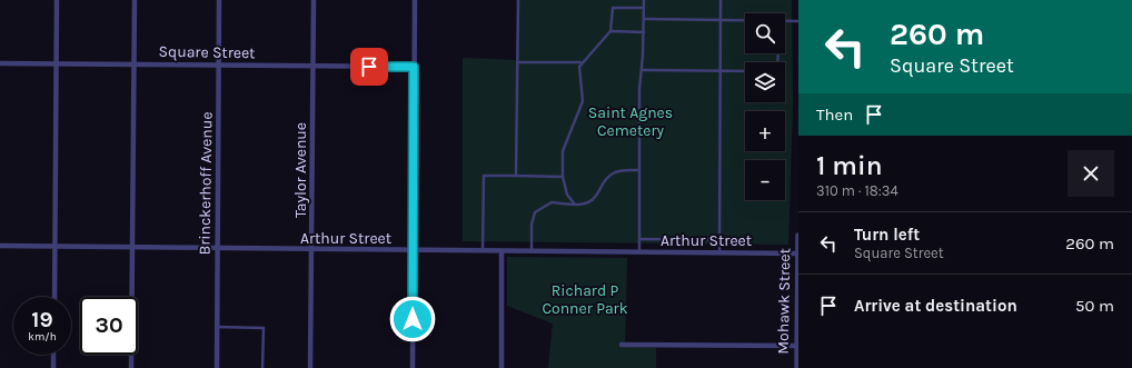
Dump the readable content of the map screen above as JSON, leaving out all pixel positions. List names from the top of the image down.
{
  "streets": {
    "street": [
      "Square Street",
      "Taylor Avenue",
      "Brinckerhoff Avenue",
      "Arthur Street",
      "Mohawk Street"
    ]
  },
  "crossings": [
    ["Square Street", "Taylor Avenue"],
    ["Square Street", "Brinckerhoff Avenue"],
    ["Taylor Avenue", "Arthur Street"],
    ["Brinckerhoff Avenue", "Arthur Street"],
    ["Arthur Street", "Mohawk Street"]
  ],
  "parks": ["Saint Agnes Cemetery", "Richard P Conner Park"],
  "page": {
    "turn": ["260 m", "Square Street"],
    "map_buttons": ["+", "−"],
    "then": "Then",
    "heading": ["1 min", "310 m · 18:34"],
    "list": [
      {
        "name": "Turn left",
        "note": "Square Street",
        "value": "260 m"
      },
      {
        "name": "Arrive at destination",
        "value": "50 m"
      }
    ],
    "speed": "19 km/h",
    "limit": "30"
  }
}
